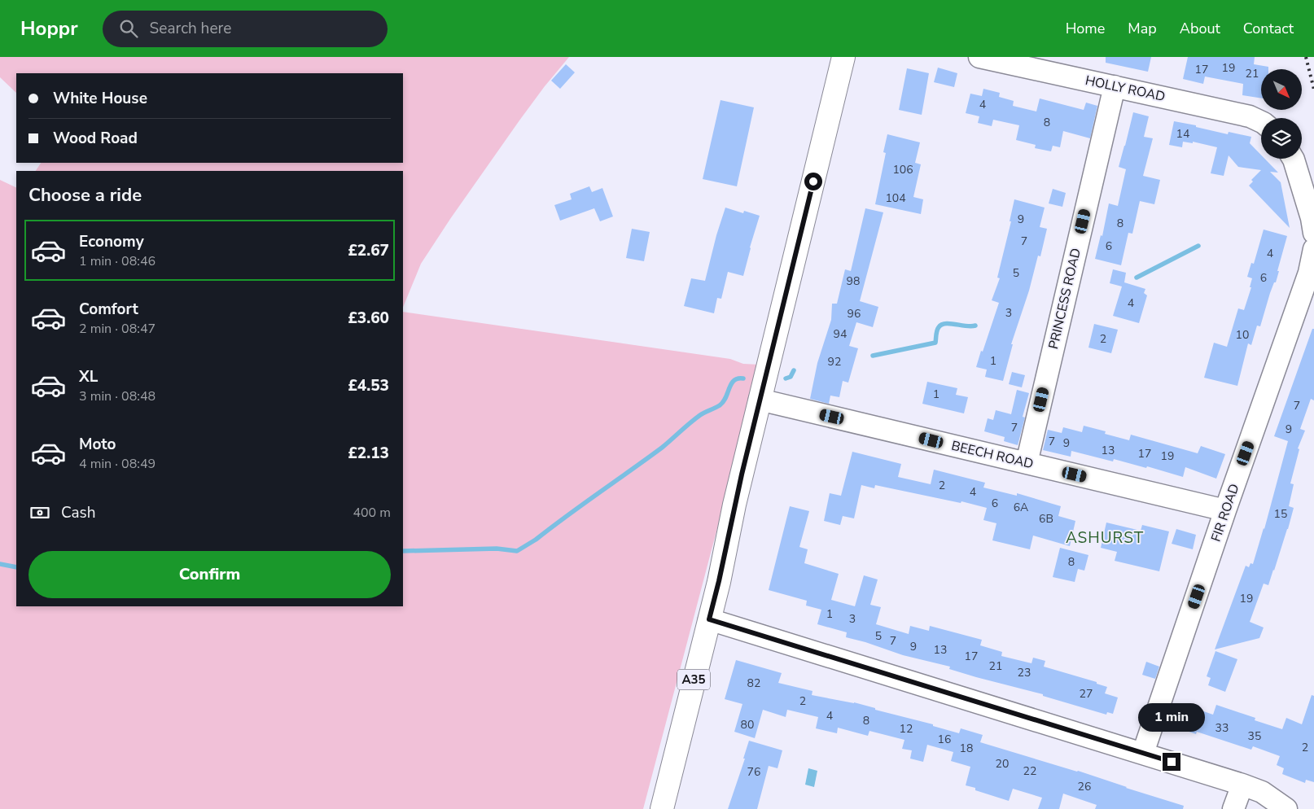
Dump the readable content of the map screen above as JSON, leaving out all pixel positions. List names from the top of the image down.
{
  "streets": {
    "main road": ["A35"],
    "street": [
      "HOLLY ROAD",
      "PRINCESS ROAD",
      "BEECH ROAD",
      "FIR ROAD"
    ]
  },
  "crossings": [
    ["HOLLY ROAD", "PRINCESS ROAD"],
    ["PRINCESS ROAD", "BEECH ROAD"],
    ["BEECH ROAD", "FIR ROAD"],
    ["BEECH ROAD", "A35"]
  ],
  "districts": ["ASHURST"],
  "house_numbers": [
    "19",
    "17",
    "21",
    "4",
    "8",
    "14",
    "106",
    "104",
    "9",
    "8",
    "7",
    "6",
    "4",
    "5",
    "6",
    "98",
    "4",
    "3",
    "96",
    "94",
    "10",
    "2",
    "1",
    "92",
    "1",
    "7",
    "7",
    "9",
    "7",
    "9",
    "13",
    "17",
    "19",
    "2",
    "4",
    "6",
    "6A",
    "15",
    "6B",
    "8",
    "19",
    "1",
    "3",
    "5",
    "7",
    "9",
    "13",
    "17",
    "21",
    "23",
    "82",
    "27",
    "2",
    "4",
    "8",
    "80",
    "33",
    "12",
    "35",
    "16",
    "2",
    "18",
    "20",
    "22",
    "76",
    "26"
  ],
  "north": "bottom right",
  "page": {
    "header": "Hoppr",
    "search": "Search here",
    "nav": [
      "Home",
      "Map",
      "About",
      "Contact"
    ],
    "banner": ["White House", "Wood Road"],
    "heading": "Choose a ride",
    "list": [
      {
        "name": "Economy",
        "note": "1 min · 08:46",
        "value": "£2.67"
      },
      {
        "name": "Comfort",
        "note": "2 min · 08:47",
        "value": "£3.60"
      },
      {
        "name": "XL",
        "note": "3 min · 08:48",
        "value": "£4.53"
      },
      {
        "name": "Moto",
        "note": "4 min · 08:49",
        "value": "£2.13"
      }
    ],
    "pay": ["Cash", "400 m"],
    "buttons": "Confirm",
    "bubble": "1 min"
  }
}
